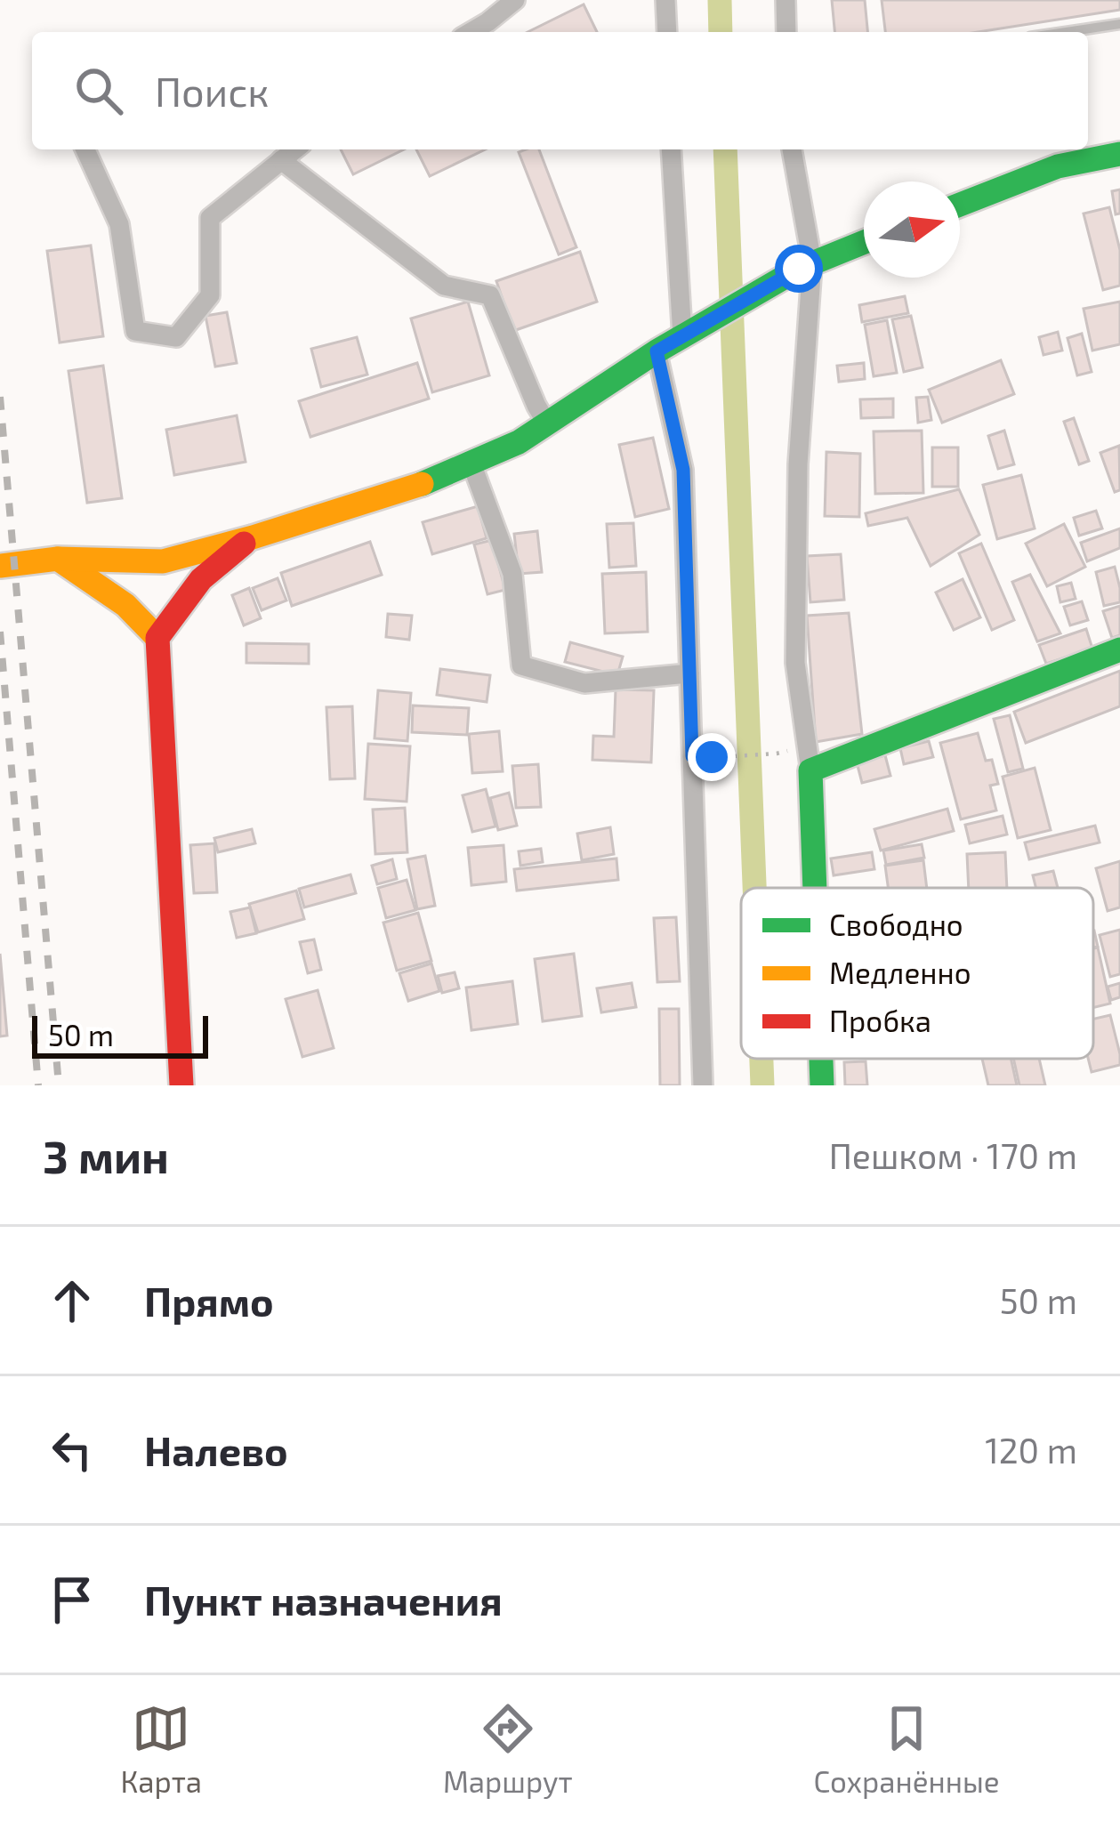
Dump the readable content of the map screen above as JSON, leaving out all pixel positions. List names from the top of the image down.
{
  "legend": ["Свободно", "Медленно", "Пробка"],
  "scale_bar": "50 m",
  "north": "right",
  "page": {
    "search": "Поиск",
    "scale": "50 m",
    "heading": ["3 мин", "Пешком · 170 m"],
    "list": [
      ["Прямо", "50 m"],
      ["Налево", "120 m"],
      "Пункт назначения"
    ],
    "nav": ["Карта", "Маршрут", "Сохранённые"]
  }
}
